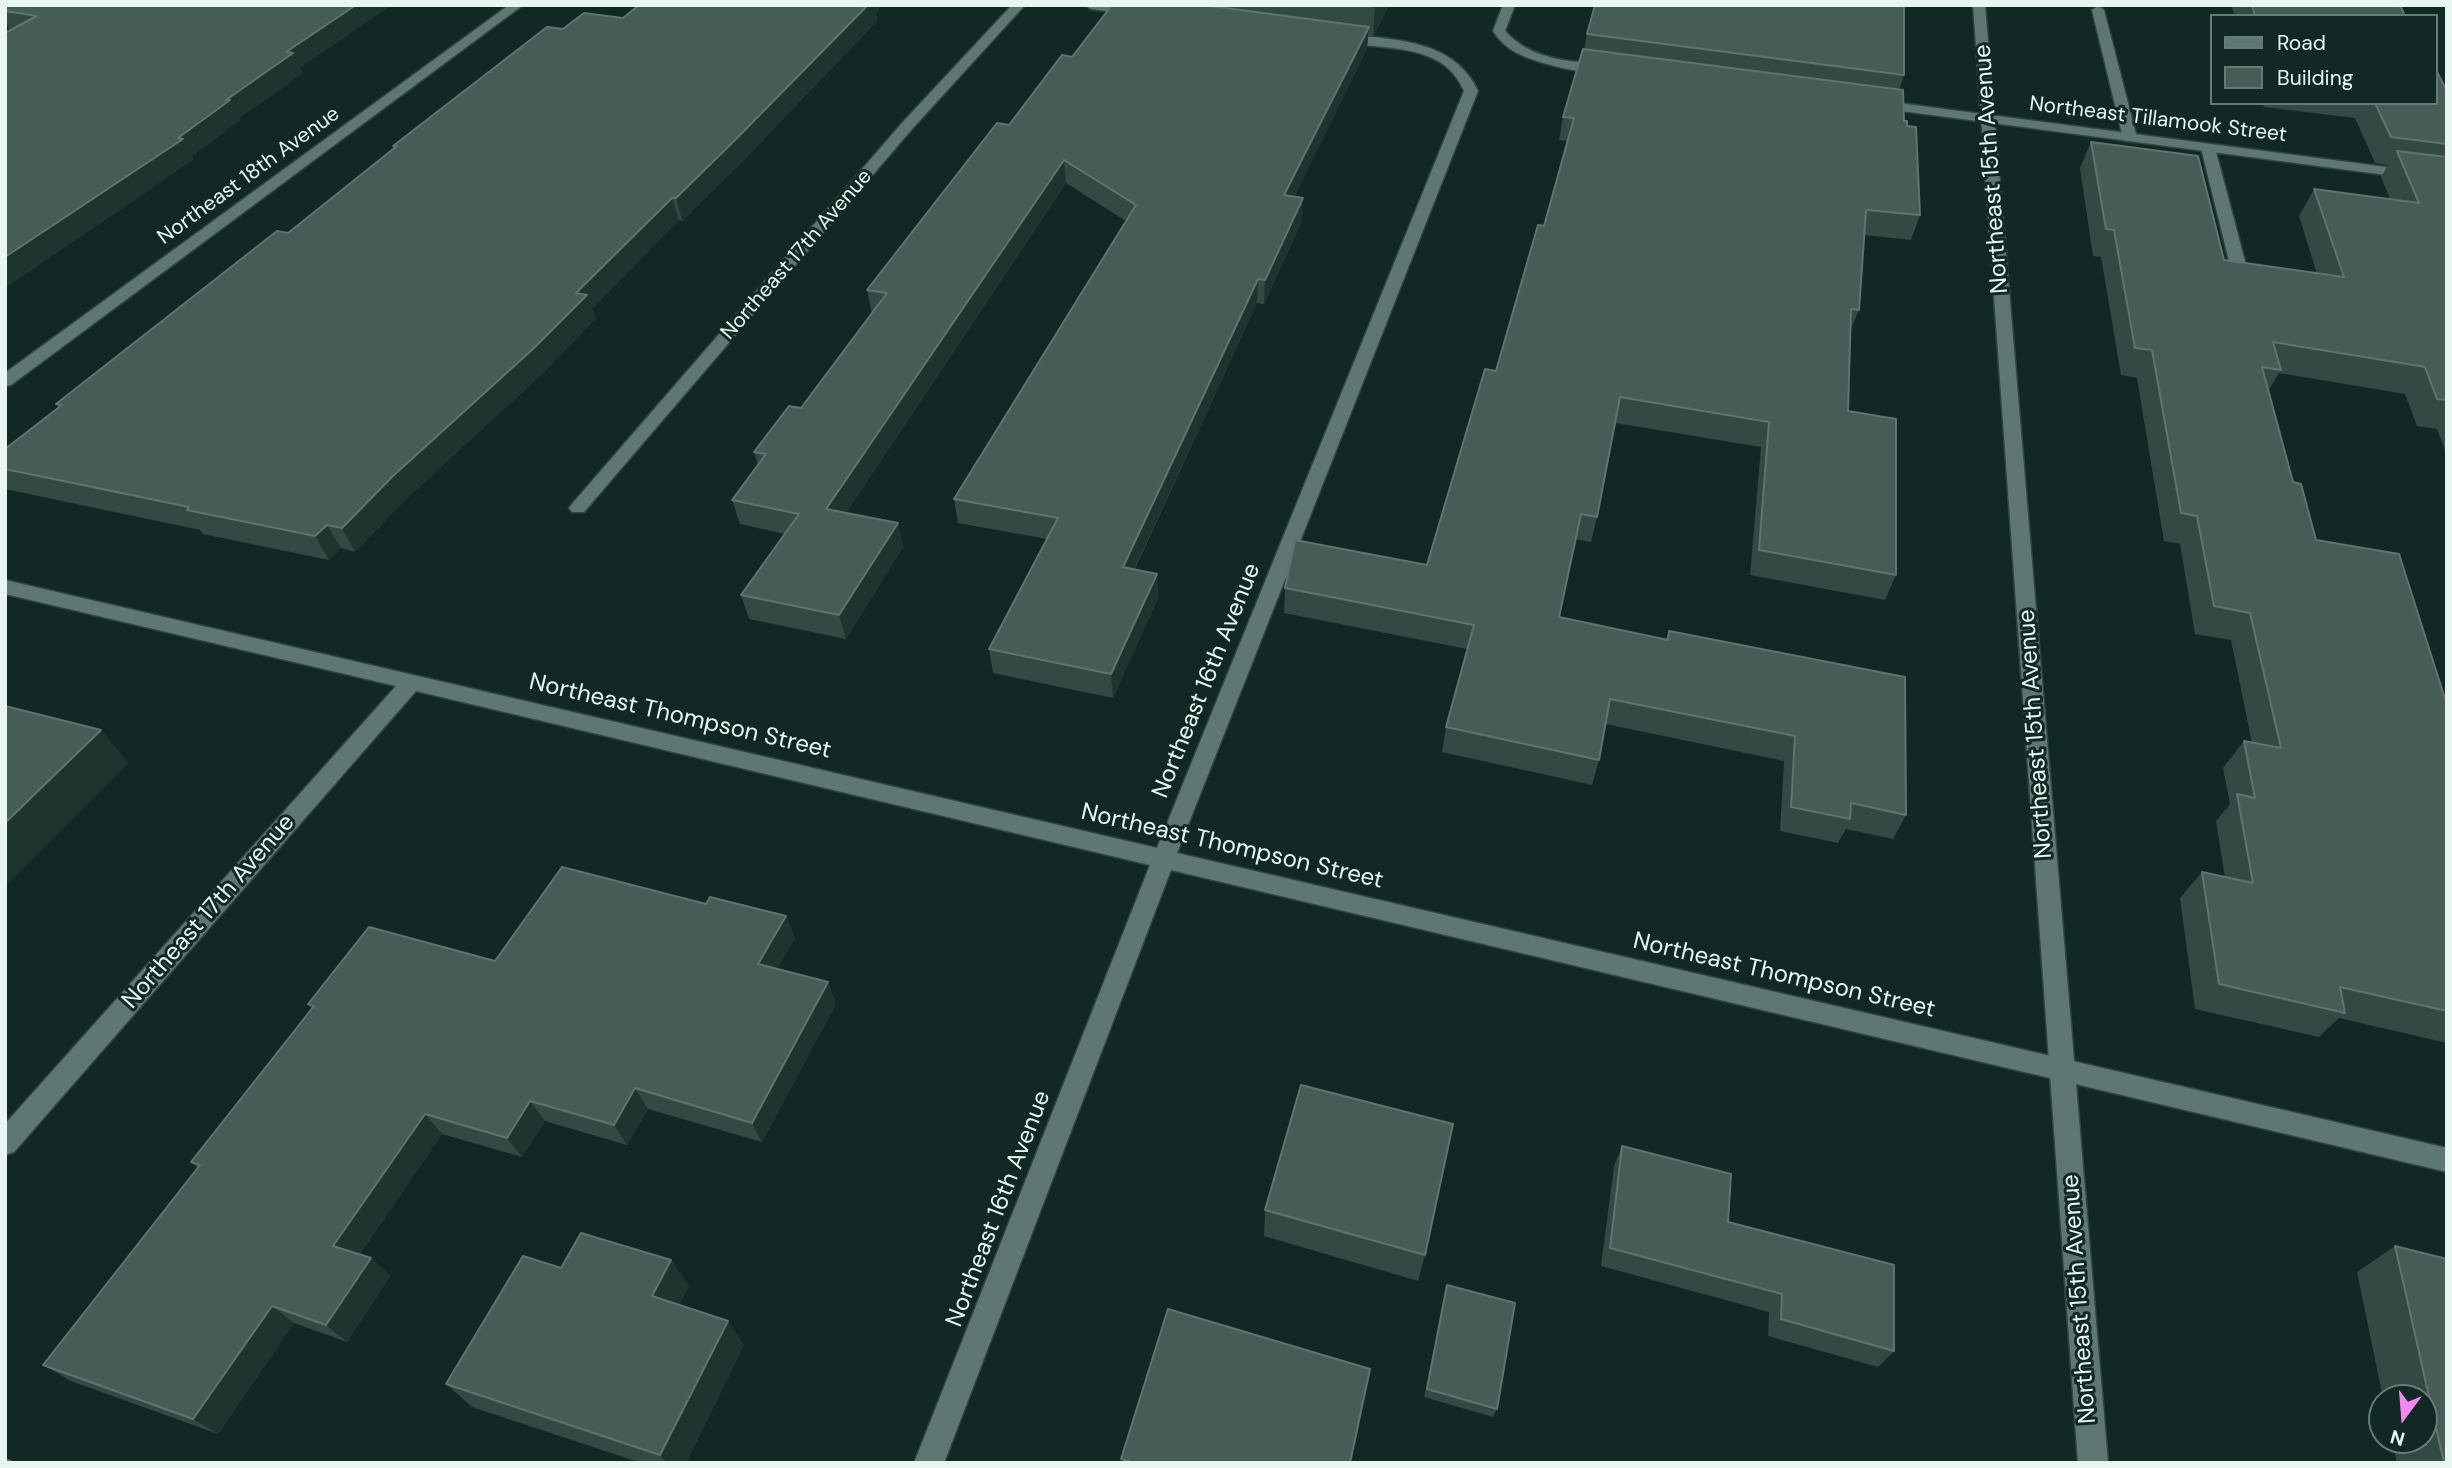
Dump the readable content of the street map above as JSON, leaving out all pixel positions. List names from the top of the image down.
{
  "streets": {
    "street": [
      "Northeast Tillamook Street",
      "Northeast 15th Avenue",
      "Northeast 18th Avenue",
      "Northeast 17th Avenue",
      "Northeast 16th Avenue",
      "Northeast Thompson Street"
    ]
  },
  "crossings": [
    ["Northeast Tillamook Street", "Northeast 15th Avenue"],
    ["Northeast 15th Avenue", "Northeast Thompson Street"],
    ["Northeast 17th Avenue", "Northeast Thompson Street"],
    ["Northeast 16th Avenue", "Northeast Thompson Street"]
  ],
  "legend": ["Road", "Building"],
  "north": "bottom"
}
